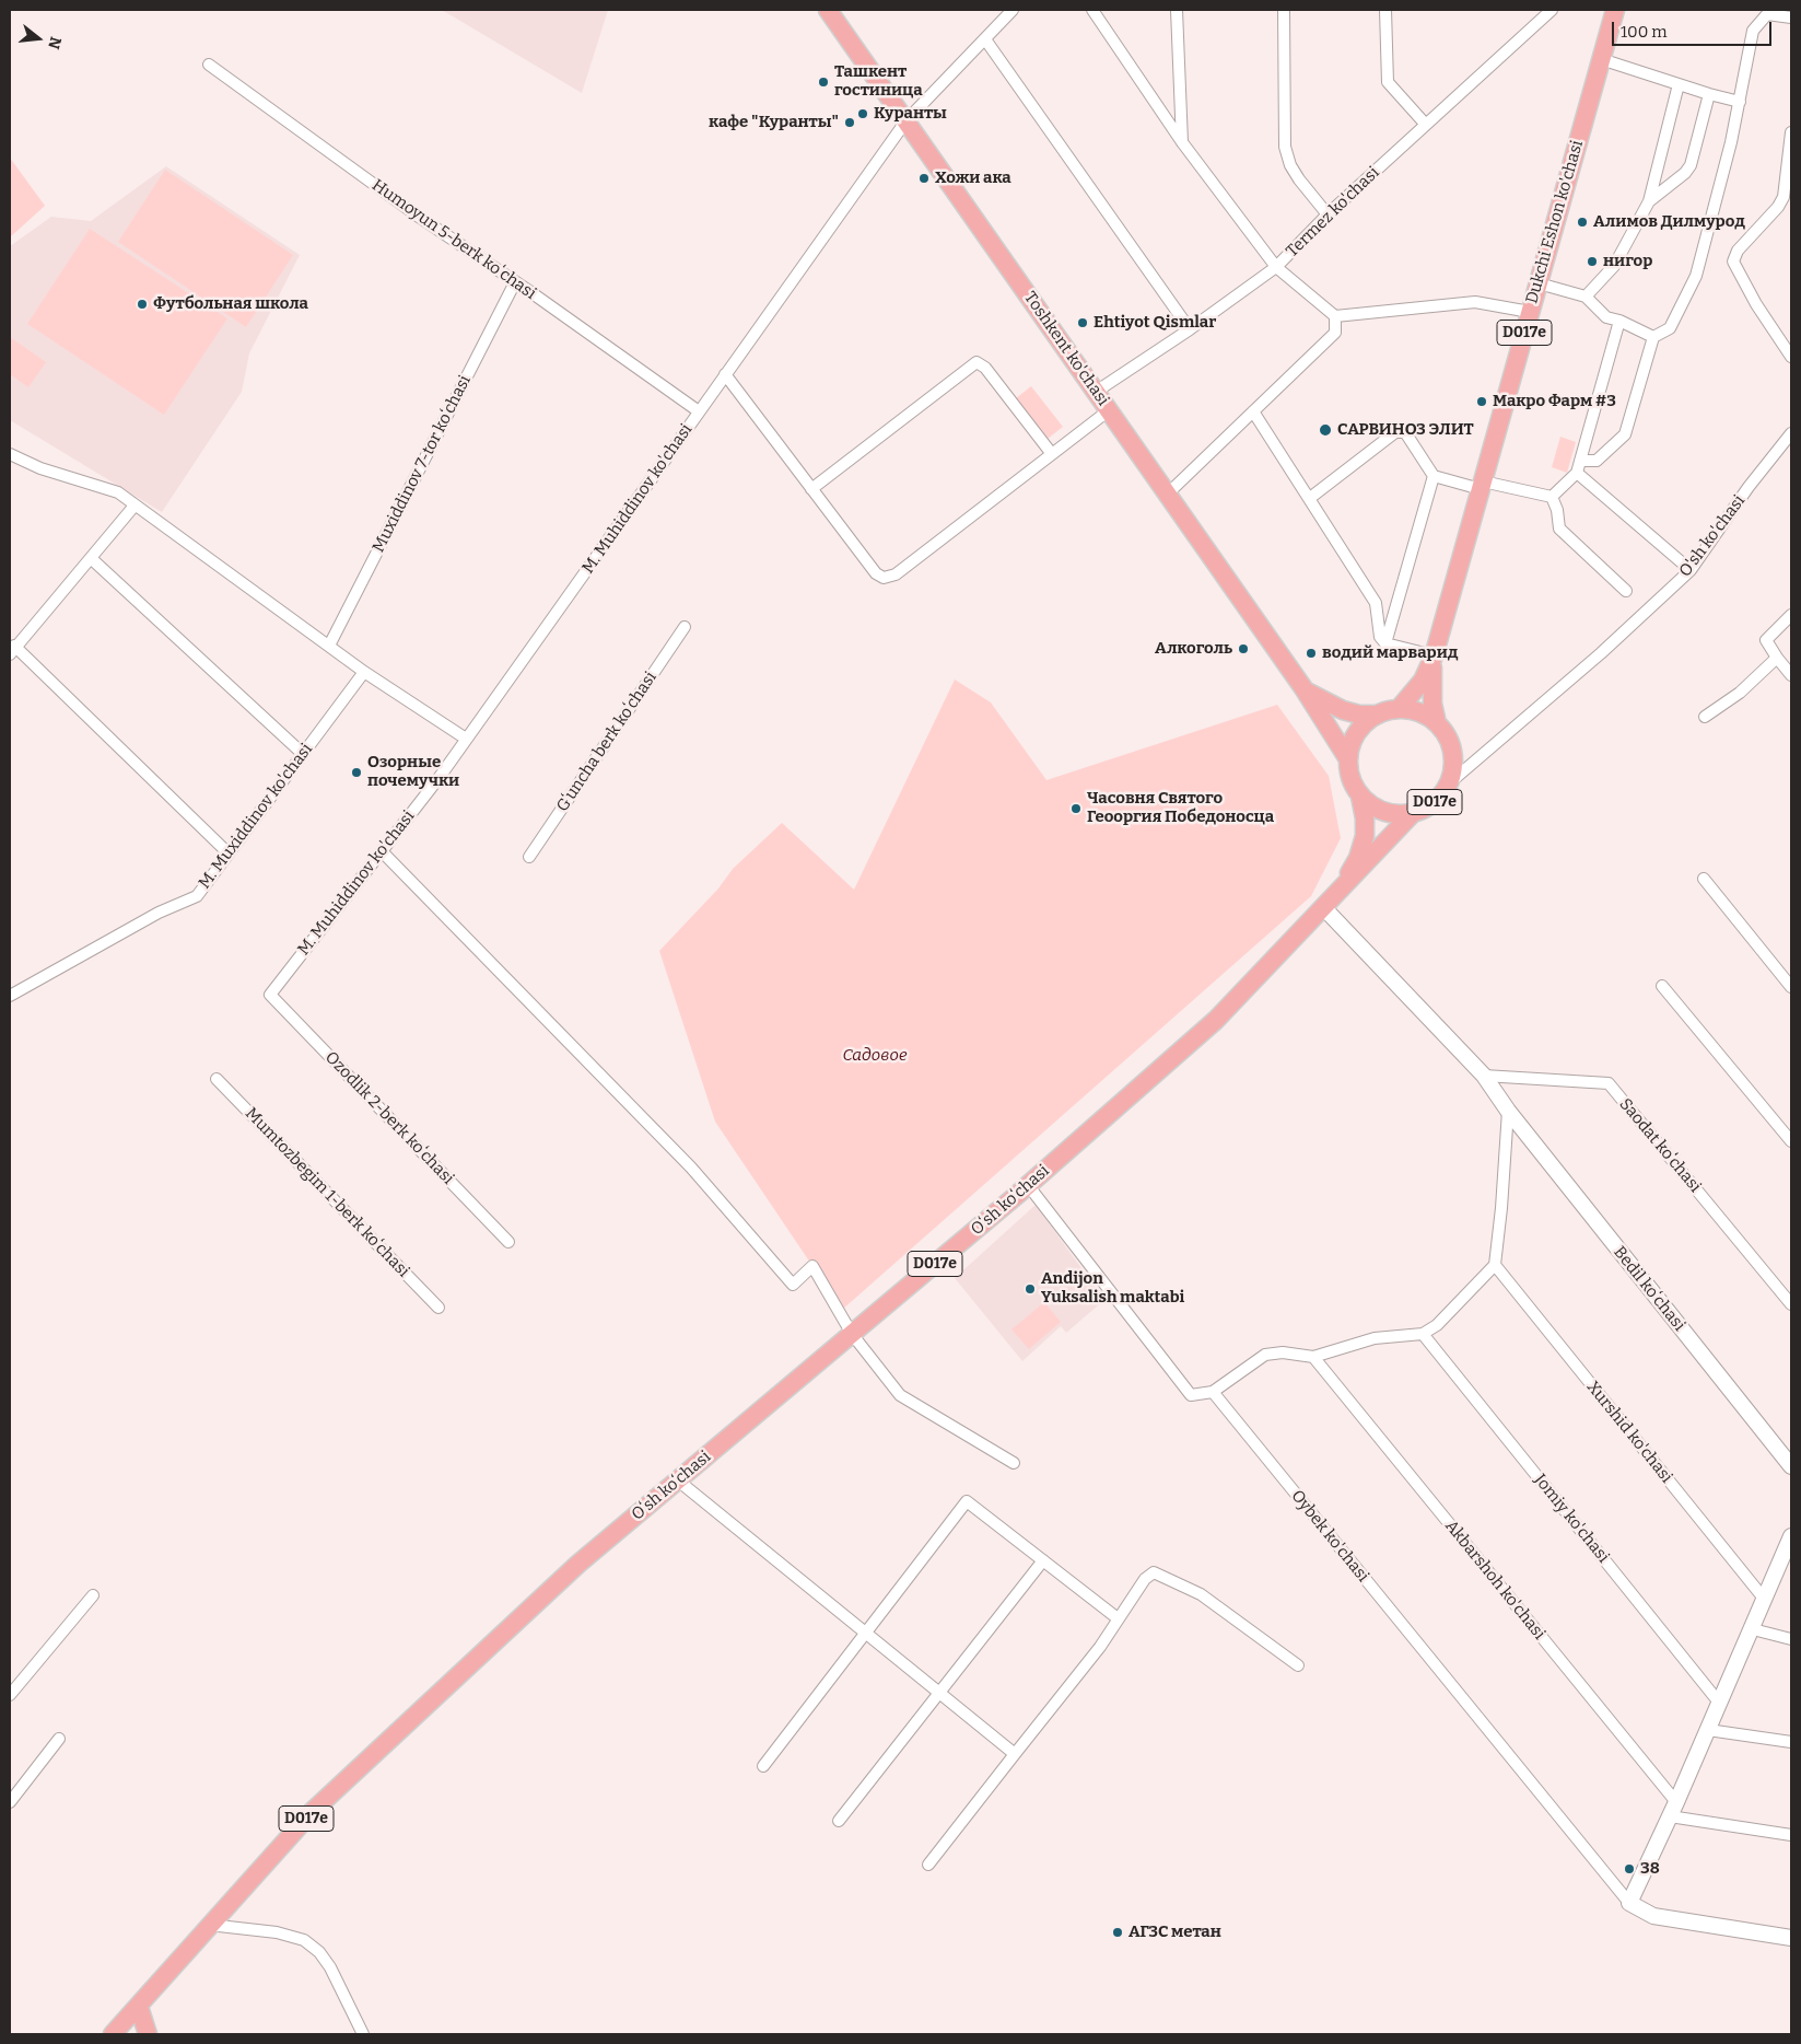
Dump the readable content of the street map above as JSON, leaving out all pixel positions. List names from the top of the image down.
{
  "streets": {
    "main road": [
      "Dukchi Eshon ko'chasi",
      "D017e",
      "Toshkent ko'chasi",
      "Oʻsh koʻchasi"
    ],
    "street": [
      "Termez ko'chasi",
      "Humoyun 5-berk koʻchasi",
      "Muxiddinov 7-tor koʻchasi",
      "M. Muhiddinov ko'chasi",
      "O'sh ko'chasi",
      "Gʻuncha berk koʻchasi",
      "M. Muxiddinov ko'chasi",
      "Ozodlik 2-berk koʻchasi",
      "Saodat koʻchasi",
      "Mumtozbegim 1-berk koʻchasi",
      "Bedil koʻchasi",
      "Xurshid ko'chasi",
      "Jomiy ko'chasi",
      "Oybek ko'chasi",
      "Akbarshoh ko'chasi"
    ]
  },
  "crossings": [
    ["Termez ko'chasi", "Toshkent ko'chasi"],
    ["Dukchi Eshon ko'chasi", "D017e"],
    ["Humoyun 5-berk koʻchasi", "Muxiddinov 7-tor koʻchasi"],
    ["Humoyun 5-berk koʻchasi", "M. Muhiddinov ko'chasi"],
    ["D017e", "Toshkent ko'chasi"],
    ["D017e", "O'sh ko'chasi"],
    ["D017e", "Oʻsh koʻchasi"],
    ["Toshkent ko'chasi", "M. Muhiddinov ko'chasi"],
    ["Toshkent ko'chasi", "O'sh ko'chasi"],
    ["M. Muhiddinov ko'chasi", "Ozodlik 2-berk koʻchasi"],
    ["Saodat koʻchasi", "Bedil koʻchasi"],
    ["Oʻsh koʻchasi", "Bedil koʻchasi"]
  ],
  "parks": ["Садовое"],
  "places": [
    "Ташкент гостиница",
    "Куранты",
    "кафе \"Куранты\"",
    "Хожи ака",
    "Алимов Дилмурод",
    "нигор",
    "Футбольная школа",
    "Ehtiyot Qismlar",
    "Макро Фарм #3",
    "САРВИНОЗ ЭЛИТ",
    "Алкоголь",
    "водий марварид",
    "Озорные почемучки",
    "Часовня Святого Геооргия Победоносца",
    "Andijon Yuksalish maktabi",
    "38",
    "АГЗС метан"
  ],
  "scale_bar": "100 m",
  "north": "right"
}
